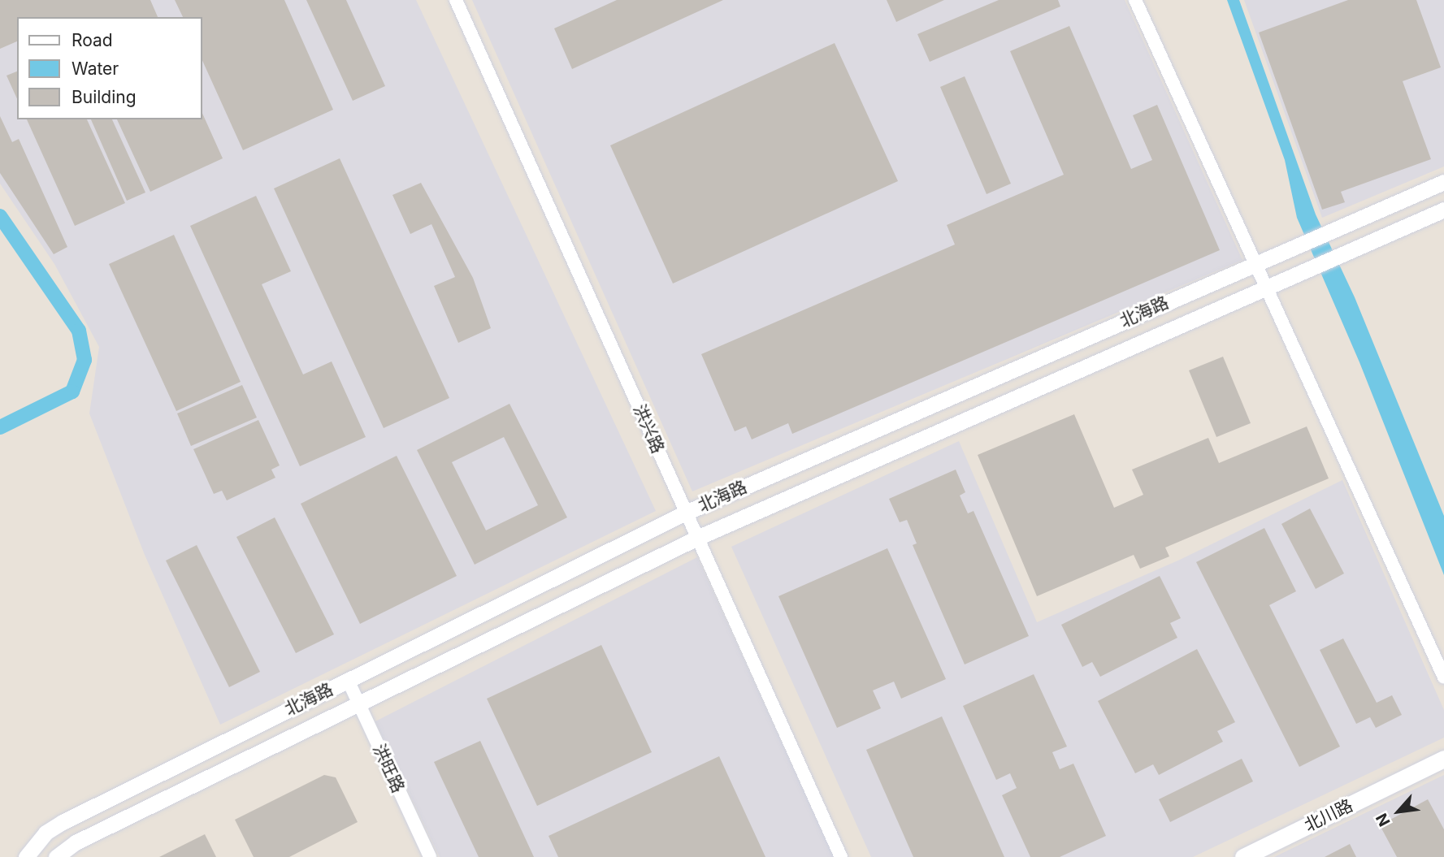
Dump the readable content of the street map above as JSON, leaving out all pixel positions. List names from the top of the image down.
{
  "streets": {
    "main road": ["北川路"],
    "street": ["北海路", "洪兴路", "洪旺路"]
  },
  "crossings": [
    ["北海路", "洪兴路"],
    ["北海路", "洪旺路"]
  ],
  "legend": ["Road", "Water", "Building"],
  "north": "bottom left"
}
